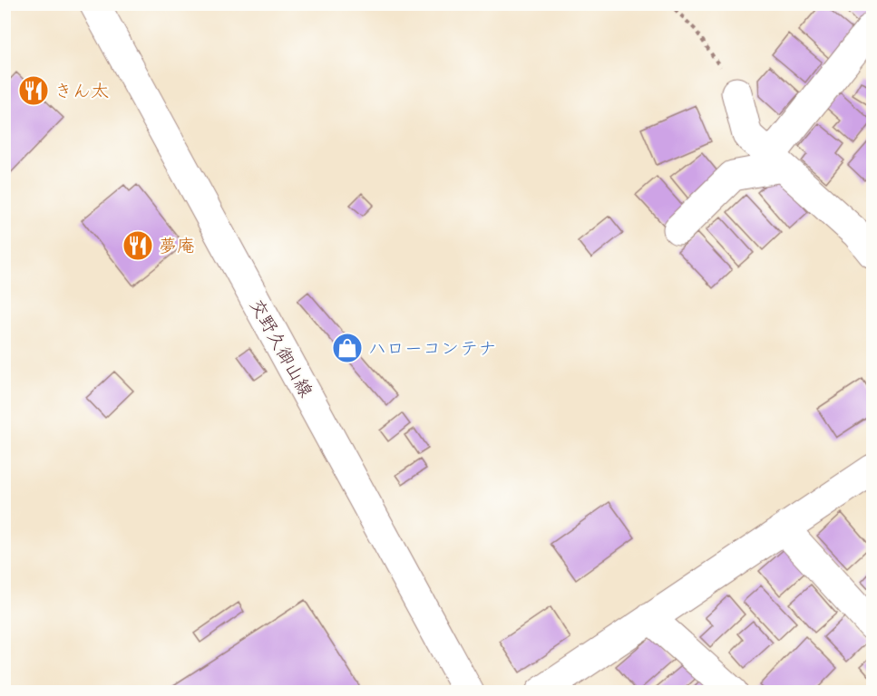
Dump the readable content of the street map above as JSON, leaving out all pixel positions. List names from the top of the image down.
{
  "streets": {
    "street": ["交野久御山線"]
  },
  "places": {
    "restaurant": ["きん太", "夢庵"],
    "shop": ["ハローコンテナ"]
  }
}
